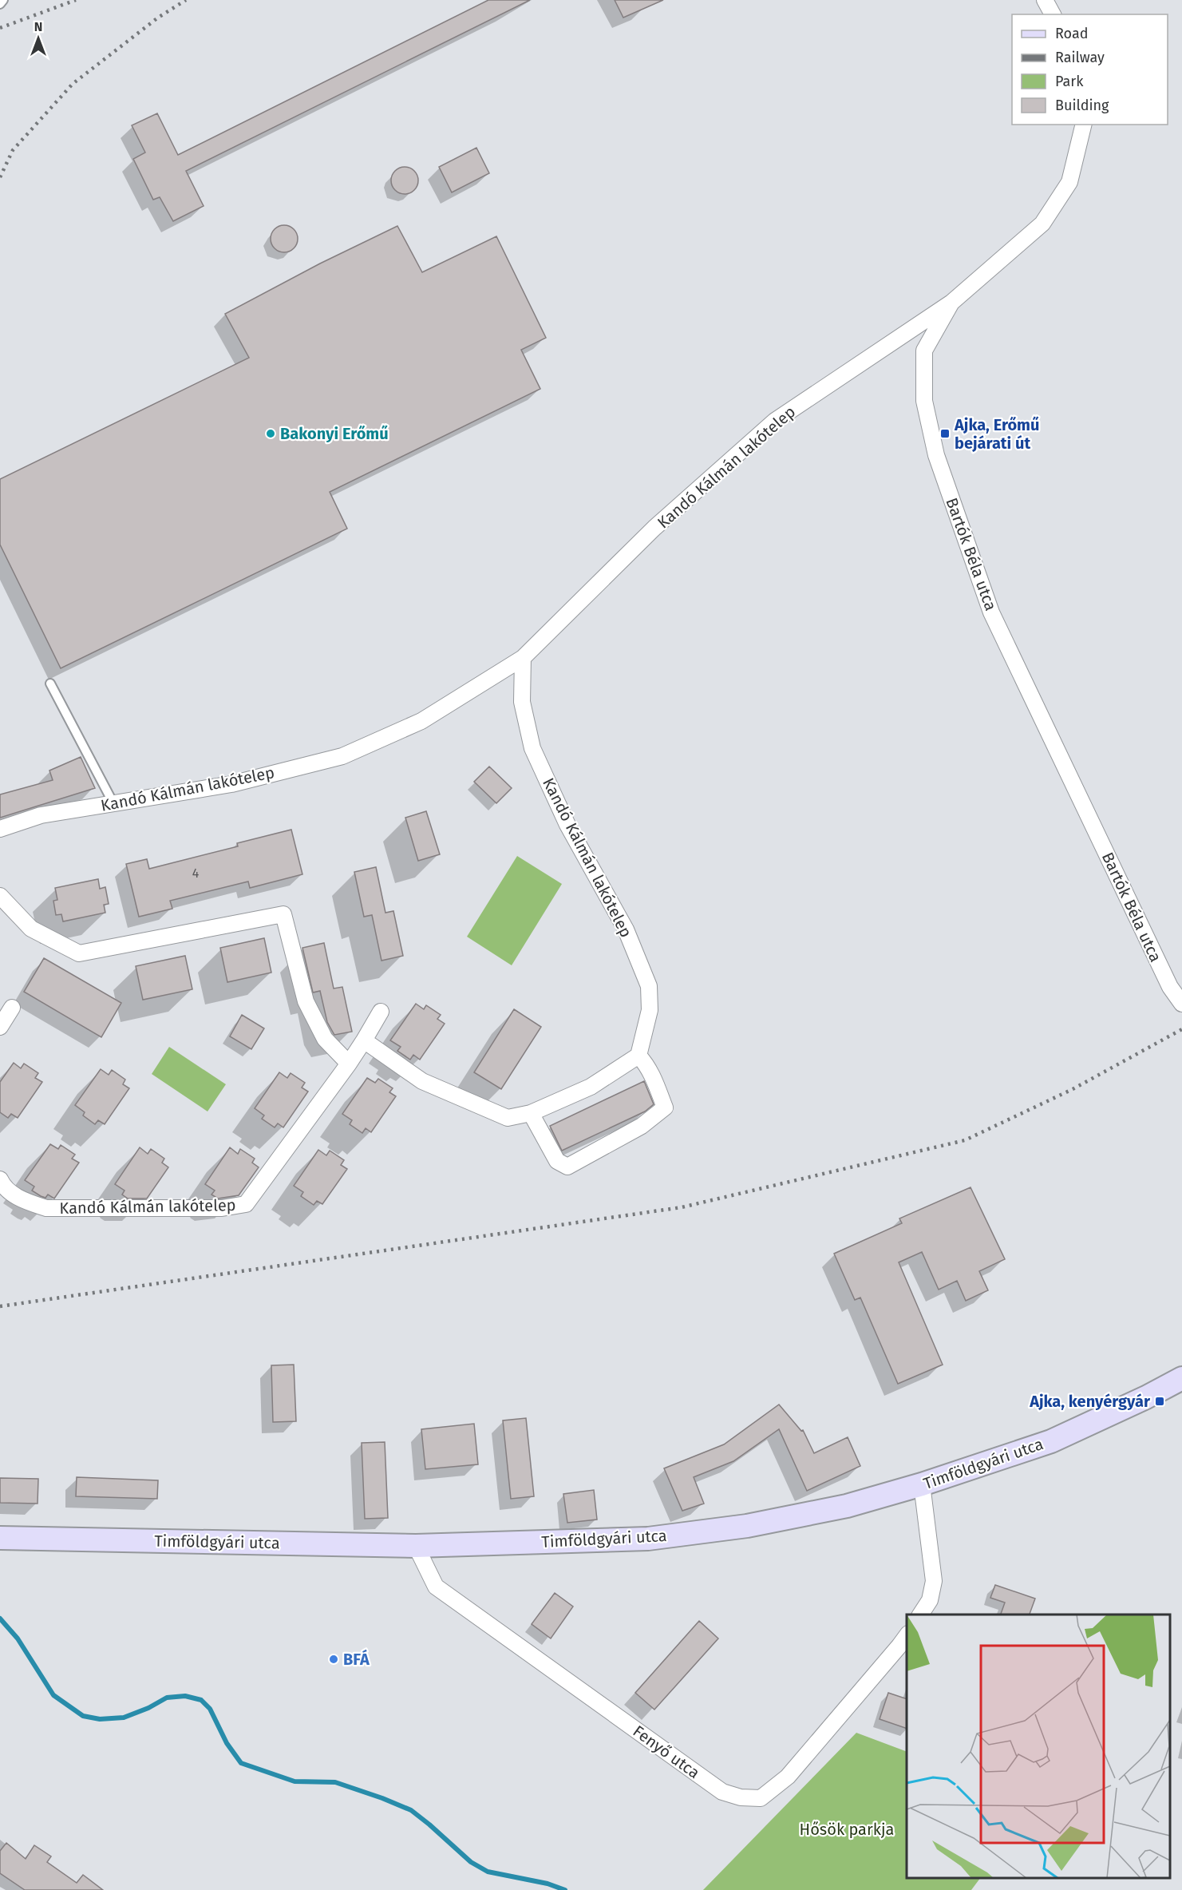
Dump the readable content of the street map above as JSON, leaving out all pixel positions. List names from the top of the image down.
{
  "streets": {
    "main road": ["Timföldgyári utca"],
    "street": ["Kandó Kálmán lakótelep", "Bartók Béla utca", "Fenyő utca"]
  },
  "crossings": [
    ["Kandó Kálmán lakótelep", "Bartók Béla utca"],
    ["Timföldgyári utca", "Fenyő utca"]
  ],
  "parks": ["Hősök parkja"],
  "places": {
    "other": ["Bakonyi Erőmű", "BFÁ"],
    "transit": ["Ajka, Erőmű bejárati út", "Ajka, kenyérgyár"]
  },
  "house_numbers": ["4"],
  "legend": [
    "Road",
    "Railway",
    "Park",
    "Building"
  ],
  "north": "top"
}
